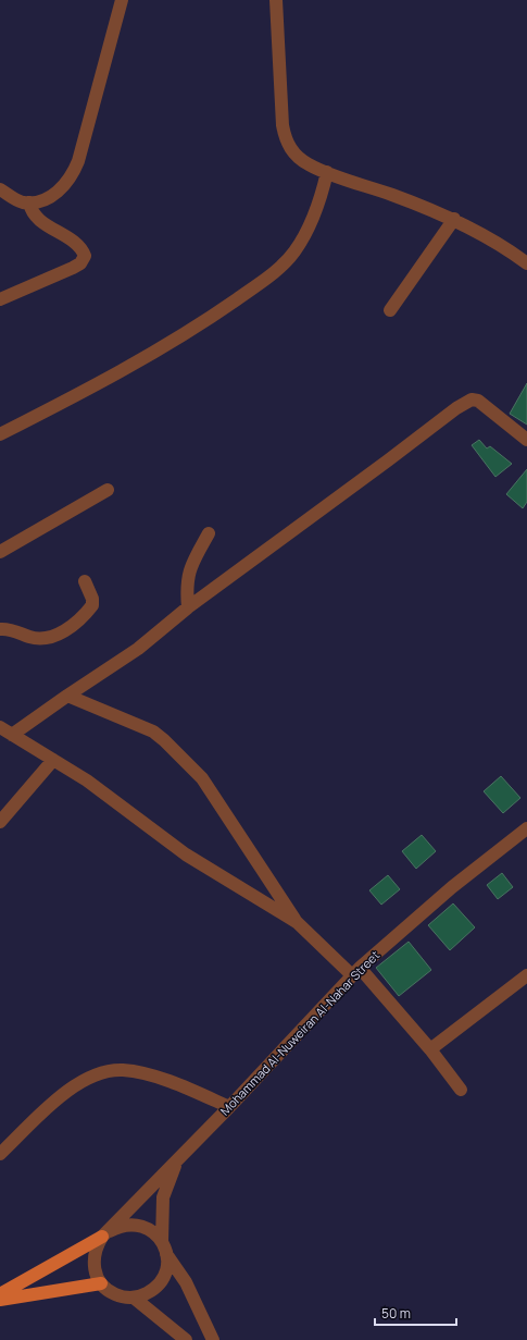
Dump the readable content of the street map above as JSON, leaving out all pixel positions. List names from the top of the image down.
{
  "streets": {
    "street": ["Mohammad Al-Nuweiran Al-Nahar Street"]
  },
  "scale_bar": "50 m"
}
